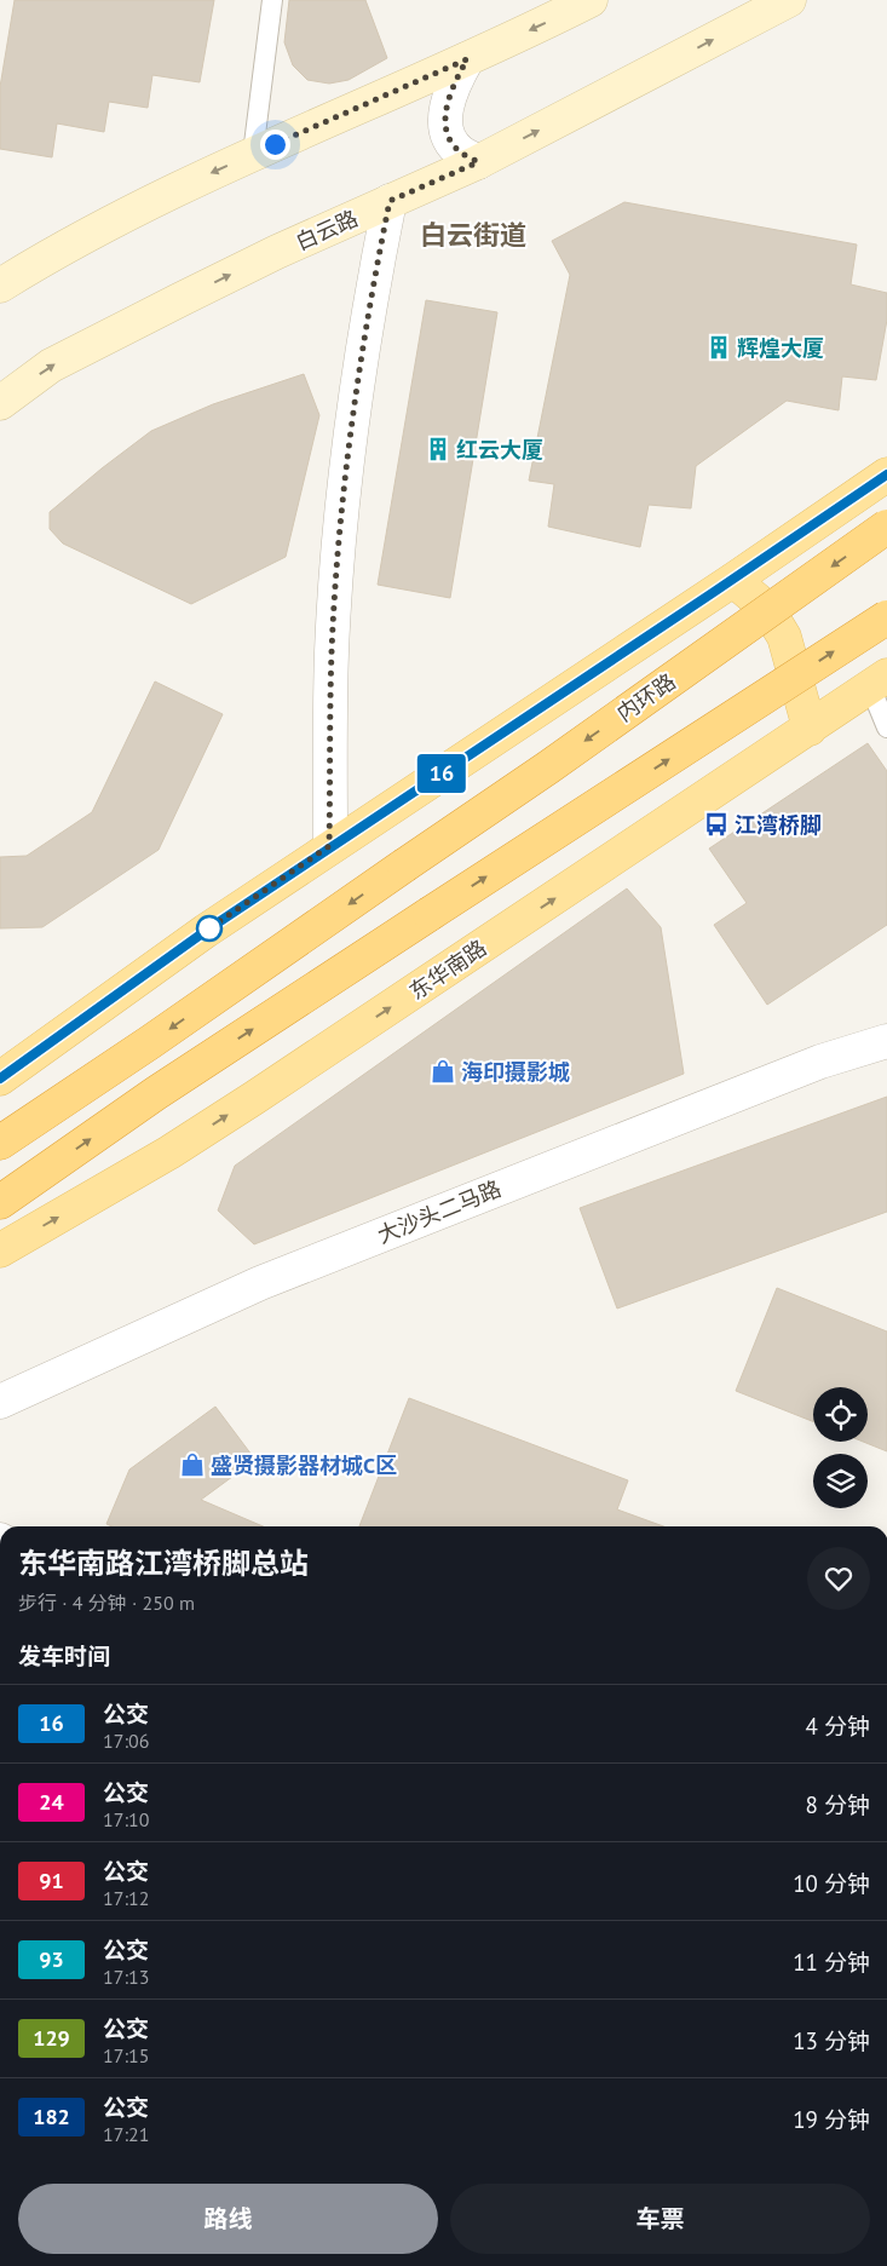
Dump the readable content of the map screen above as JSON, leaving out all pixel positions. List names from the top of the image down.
{
  "streets": {
    "highway": ["内环路"],
    "main road": ["白云路", "东华南路"],
    "street": ["大沙头二马路"]
  },
  "districts": ["白云街道"],
  "places": {
    "building": ["辉煌大厦", "红云大厦"],
    "bus stop": ["江湾桥脚"],
    "shop": ["海印摄影城", "盛贤摄影器材城C区"]
  },
  "lines": ["bus line 16"],
  "page": {
    "on_map": "16",
    "heading": [
      ["东华南路江湾桥脚总站", "步行 · 4 分钟 · 250 m"],
      "发车时间"
    ],
    "list": [
      {
        "mark": "16",
        "name": "公交",
        "note": "17:06",
        "value": "4 分钟"
      },
      {
        "mark": "24",
        "name": "公交",
        "note": "17:10",
        "value": "8 分钟"
      },
      {
        "mark": "91",
        "name": "公交",
        "note": "17:12",
        "value": "10 分钟"
      },
      {
        "mark": "93",
        "name": "公交",
        "note": "17:13",
        "value": "11 分钟"
      },
      {
        "mark": "129",
        "name": "公交",
        "note": "17:15",
        "value": "13 分钟"
      },
      {
        "mark": "182",
        "name": "公交",
        "note": "17:21",
        "value": "19 分钟"
      }
    ],
    "buttons": ["路线", "车票"]
  }
}
